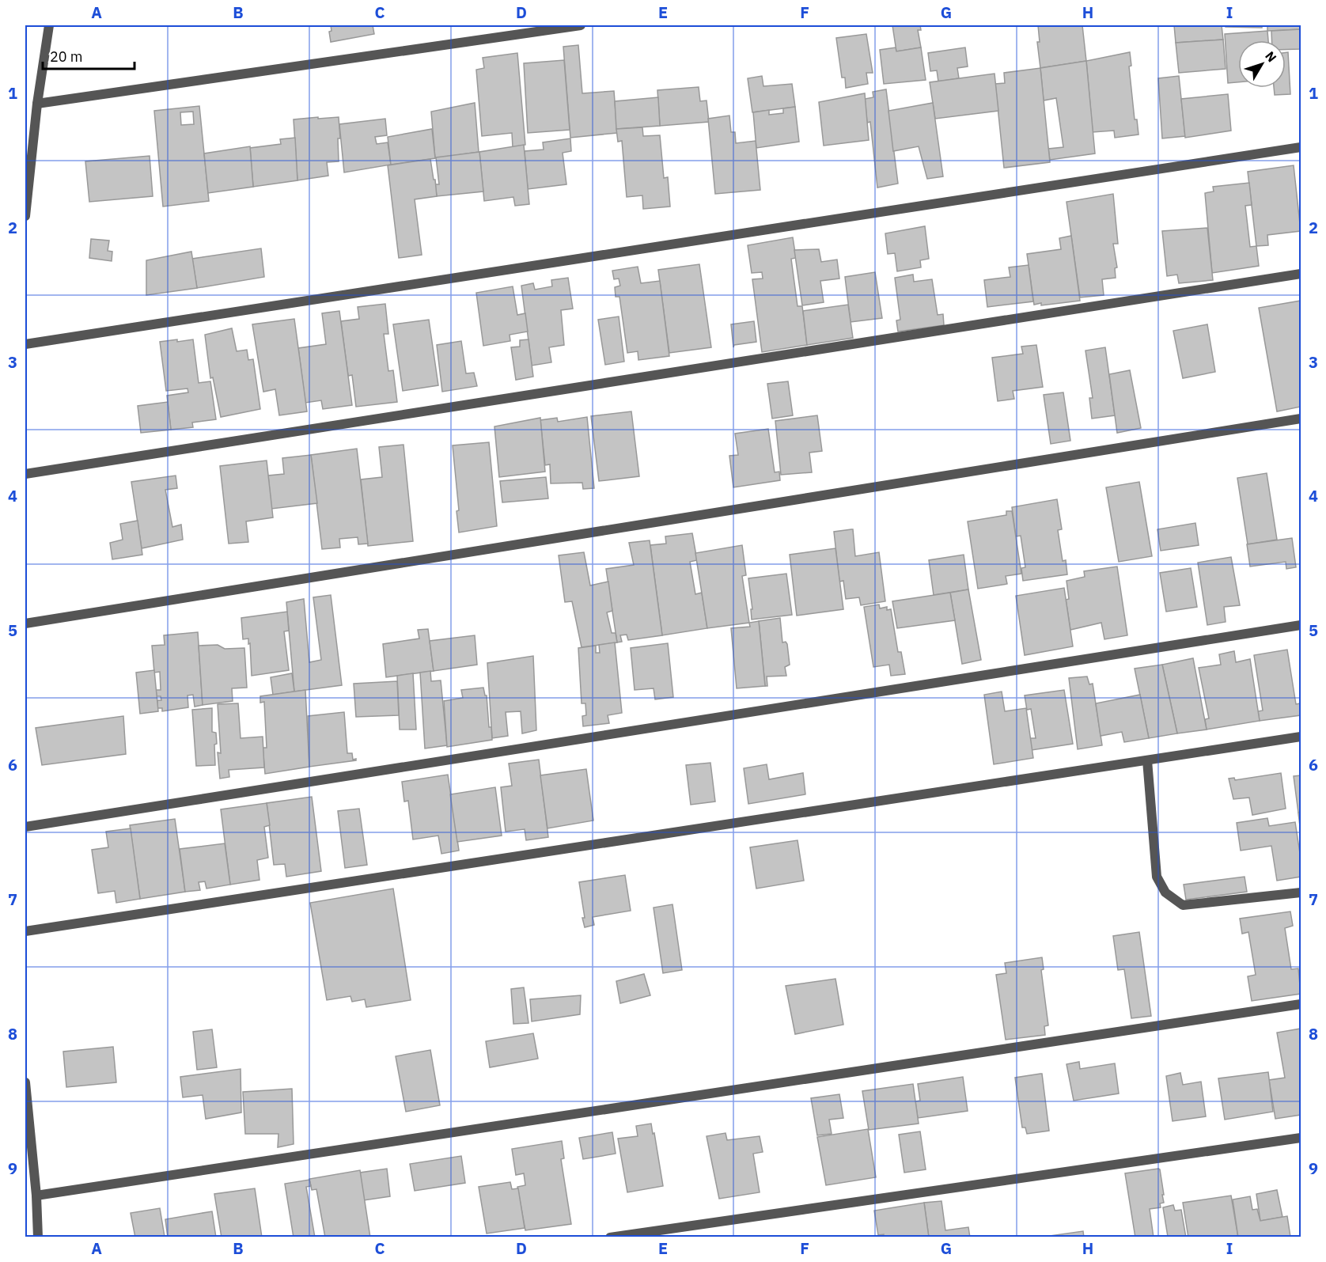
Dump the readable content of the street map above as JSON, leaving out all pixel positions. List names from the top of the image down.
{
  "scale_bar": "20 m",
  "north": "top right",
  "grid": {
    "columns": [
      "A",
      "B",
      "C",
      "D",
      "E",
      "F",
      "G",
      "H",
      "I"
    ],
    "rows": [
      "1",
      "2",
      "3",
      "4",
      "5",
      "6",
      "7",
      "8",
      "9"
    ]
  }
}
